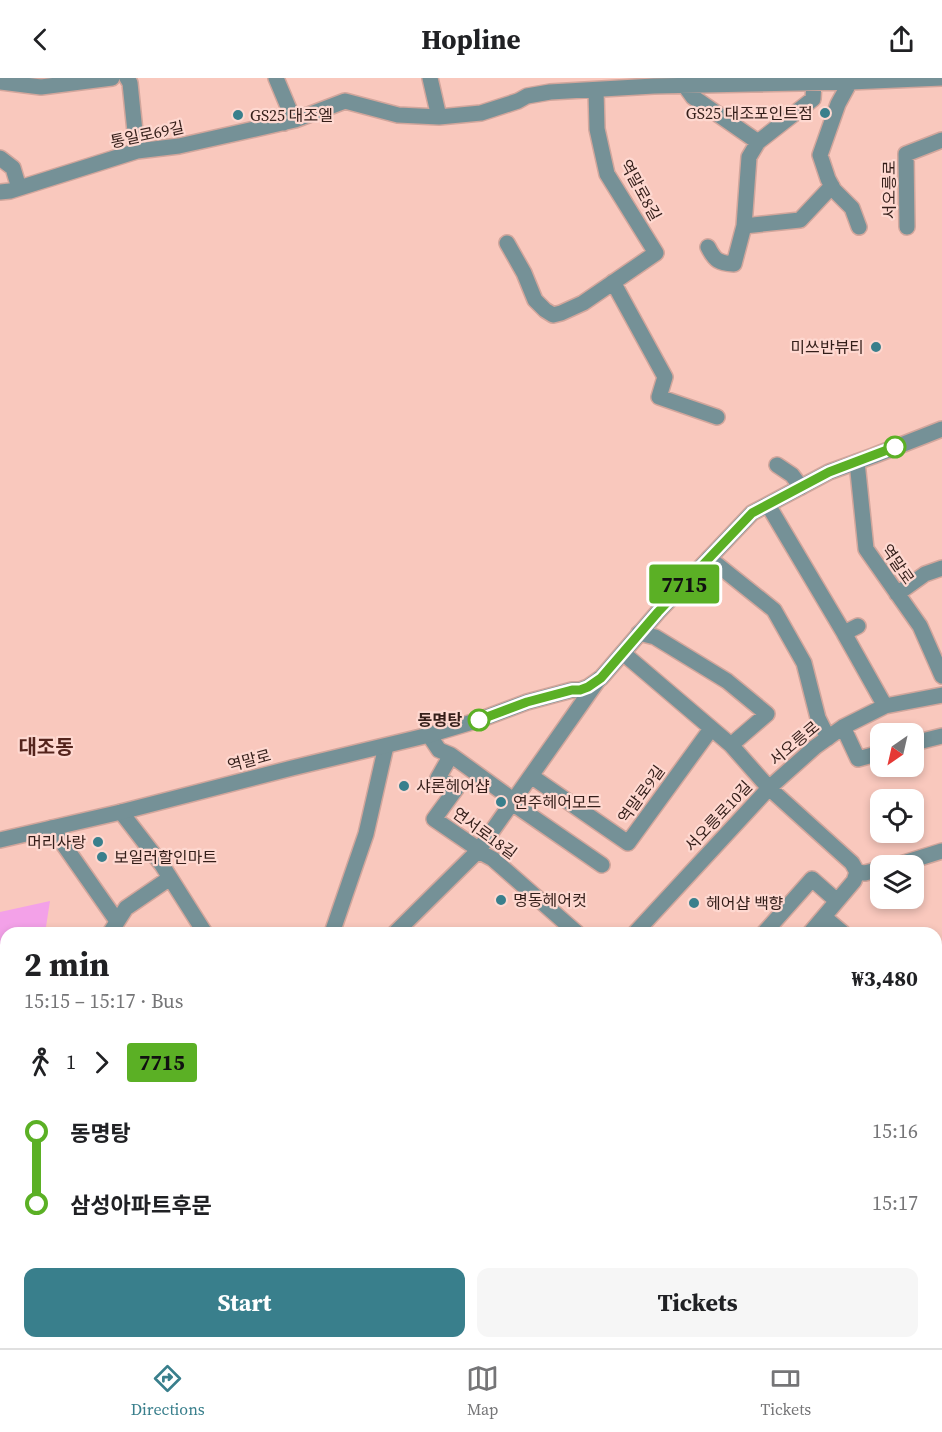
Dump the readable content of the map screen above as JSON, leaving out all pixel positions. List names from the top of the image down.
{
  "streets": {
    "street": [
      "통일로69길",
      "역말로8길",
      "서오릉로",
      "역말로",
      "역말로9길",
      "서오릉로10길",
      "연서로18길"
    ]
  },
  "crossings": [
    ["통일로69길", "역말로8길"],
    ["서오릉로", "서오릉로10길"]
  ],
  "districts": ["대조동"],
  "places": [
    "GS25 대조포인트점",
    "GS25 대조엘",
    "미쓰반뷰티",
    "동명탕",
    "샤론헤어샵",
    "연주헤어모드",
    "머리사랑",
    "보일러할인마트",
    "명동헤어컷",
    "헤어샵 백향"
  ],
  "lines": ["bus line 7715"],
  "north": "bottom left",
  "page": {
    "header": "Hopline",
    "on_map": "7715",
    "heading": ["2 min", "15:15 – 15:17 · Bus", "₩3,480"],
    "legs": ["1", "7715"],
    "list": [
      {
        "name": "동명탕",
        "value": "15:16"
      },
      {
        "name": "삼성아파트후문",
        "value": "15:17"
      }
    ],
    "buttons": ["Start", "Tickets"],
    "tabs": ["Directions", "Map", "Tickets"]
  }
}
